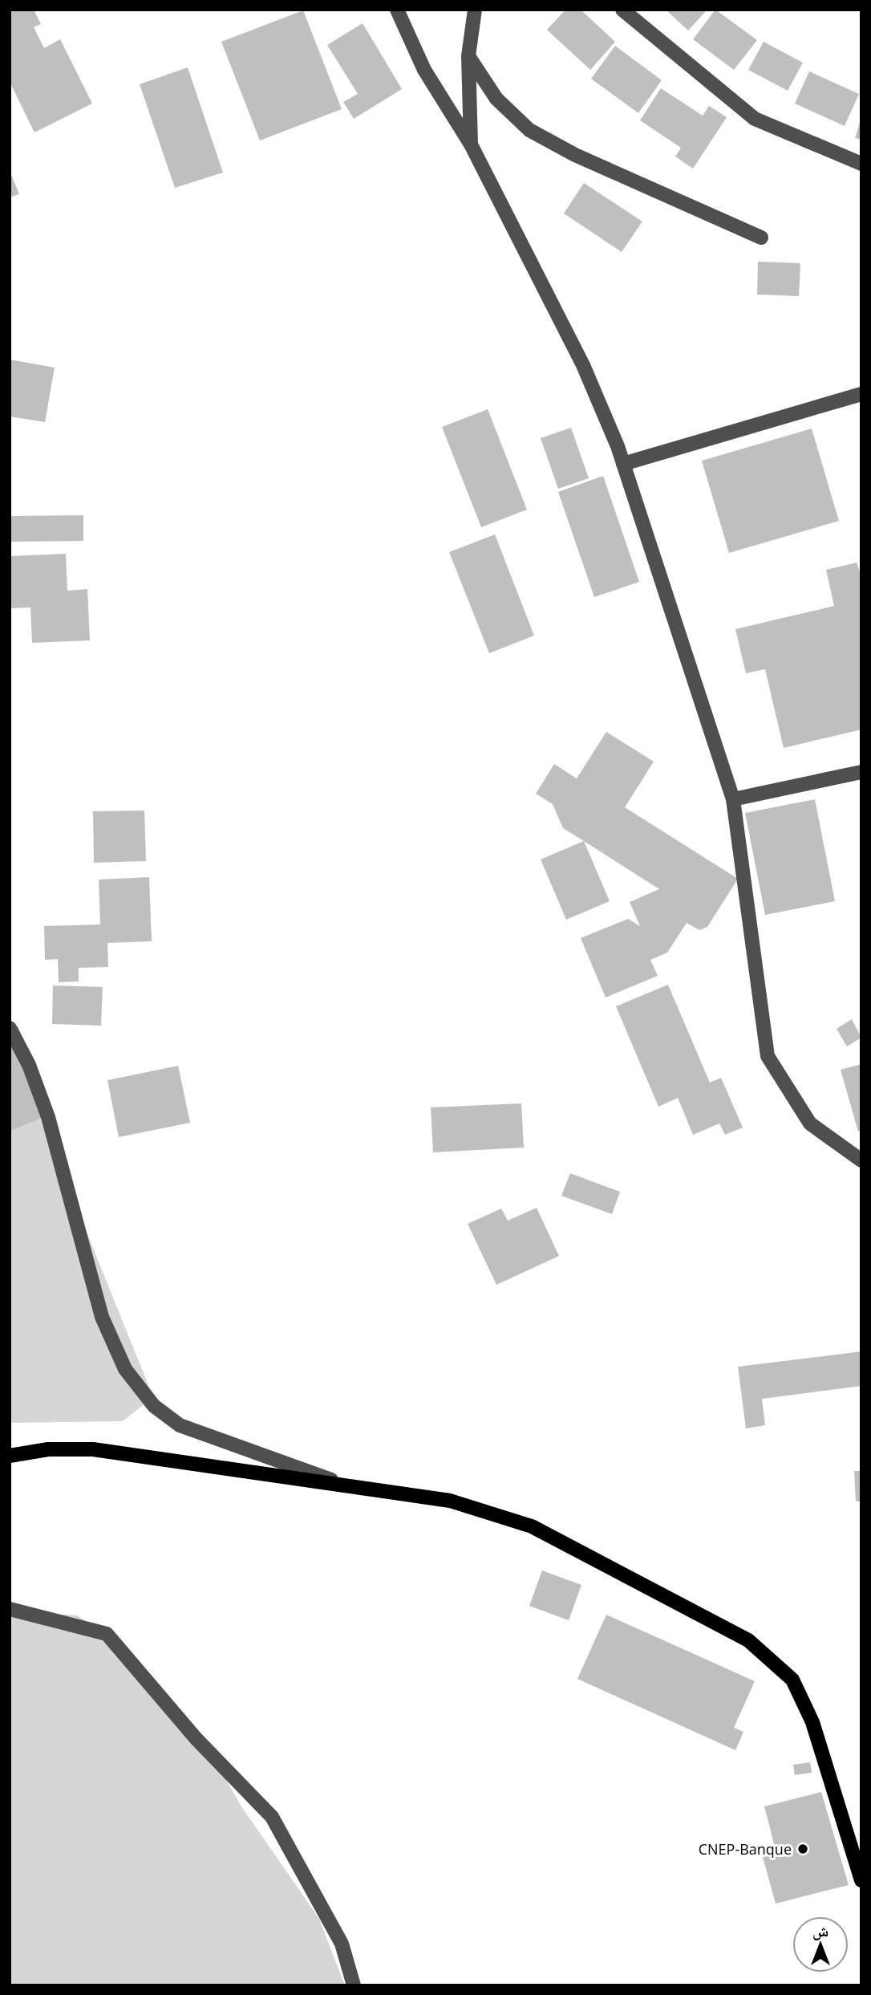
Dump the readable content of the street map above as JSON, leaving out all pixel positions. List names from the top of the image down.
{
  "places": ["CNEP-Banque"],
  "north": "top"
}
